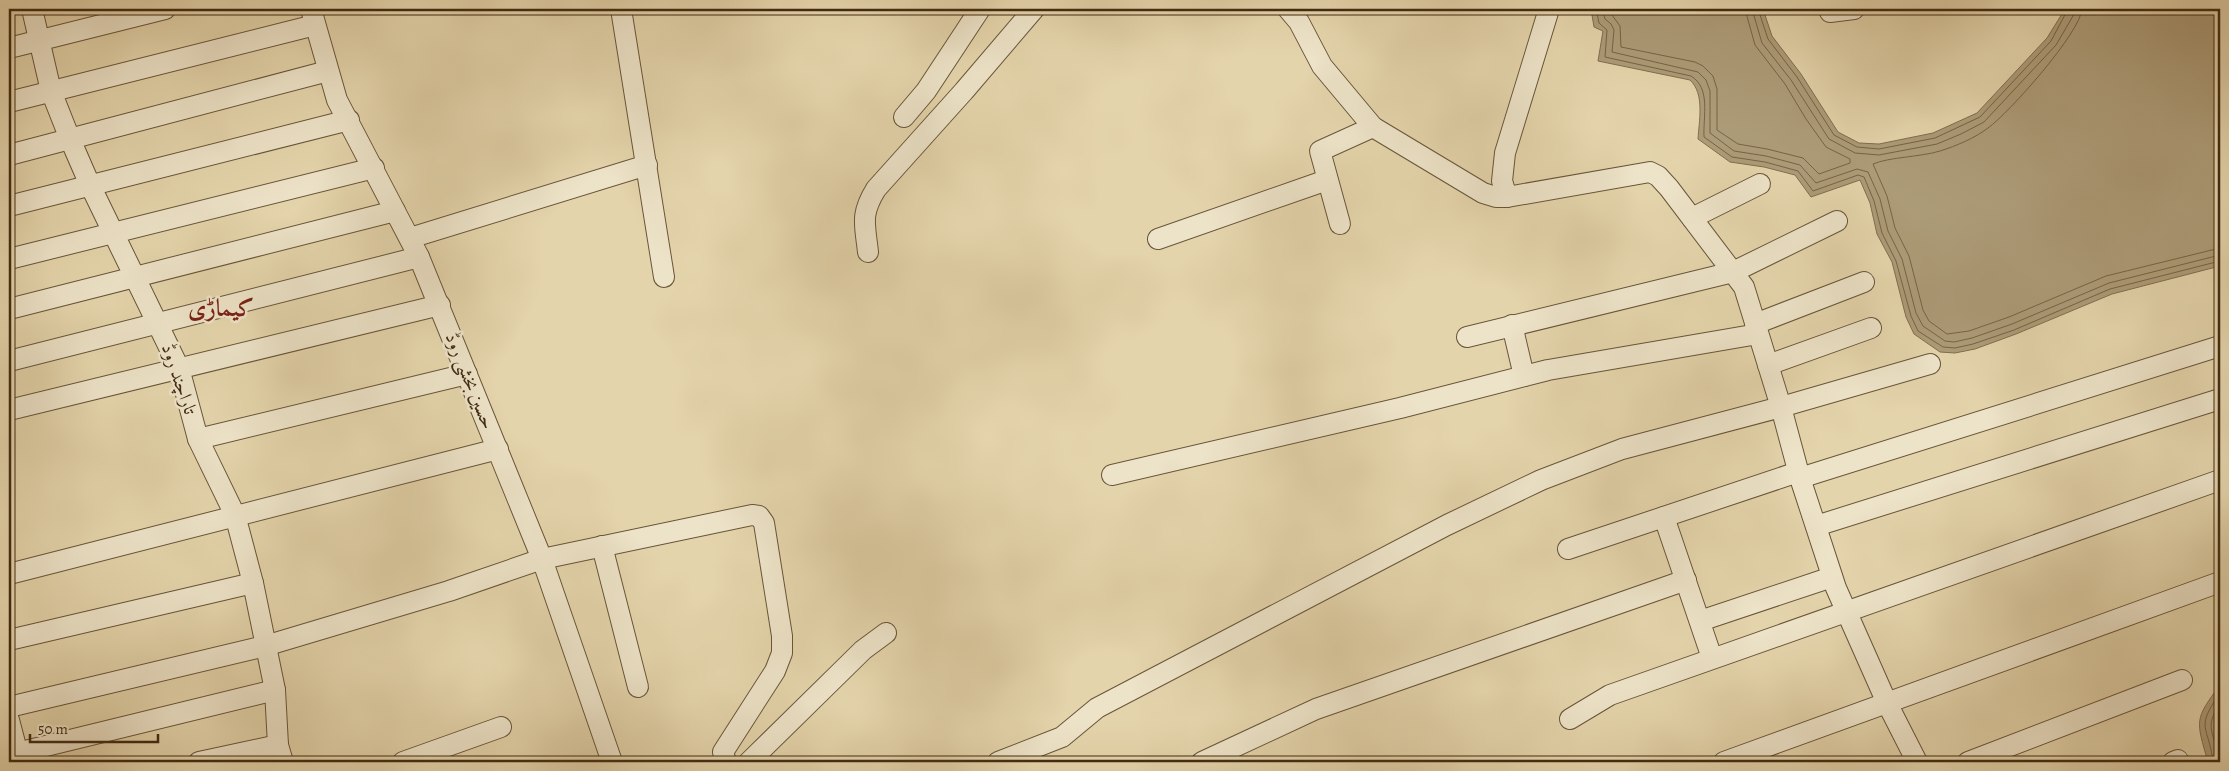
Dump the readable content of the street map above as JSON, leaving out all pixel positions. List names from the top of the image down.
{
  "streets": {
    "street": ["تاراچند روڈ", "حسین بخشی روڈ"]
  },
  "districts": ["کیماڑی"],
  "scale_bar": "50 m"
}
